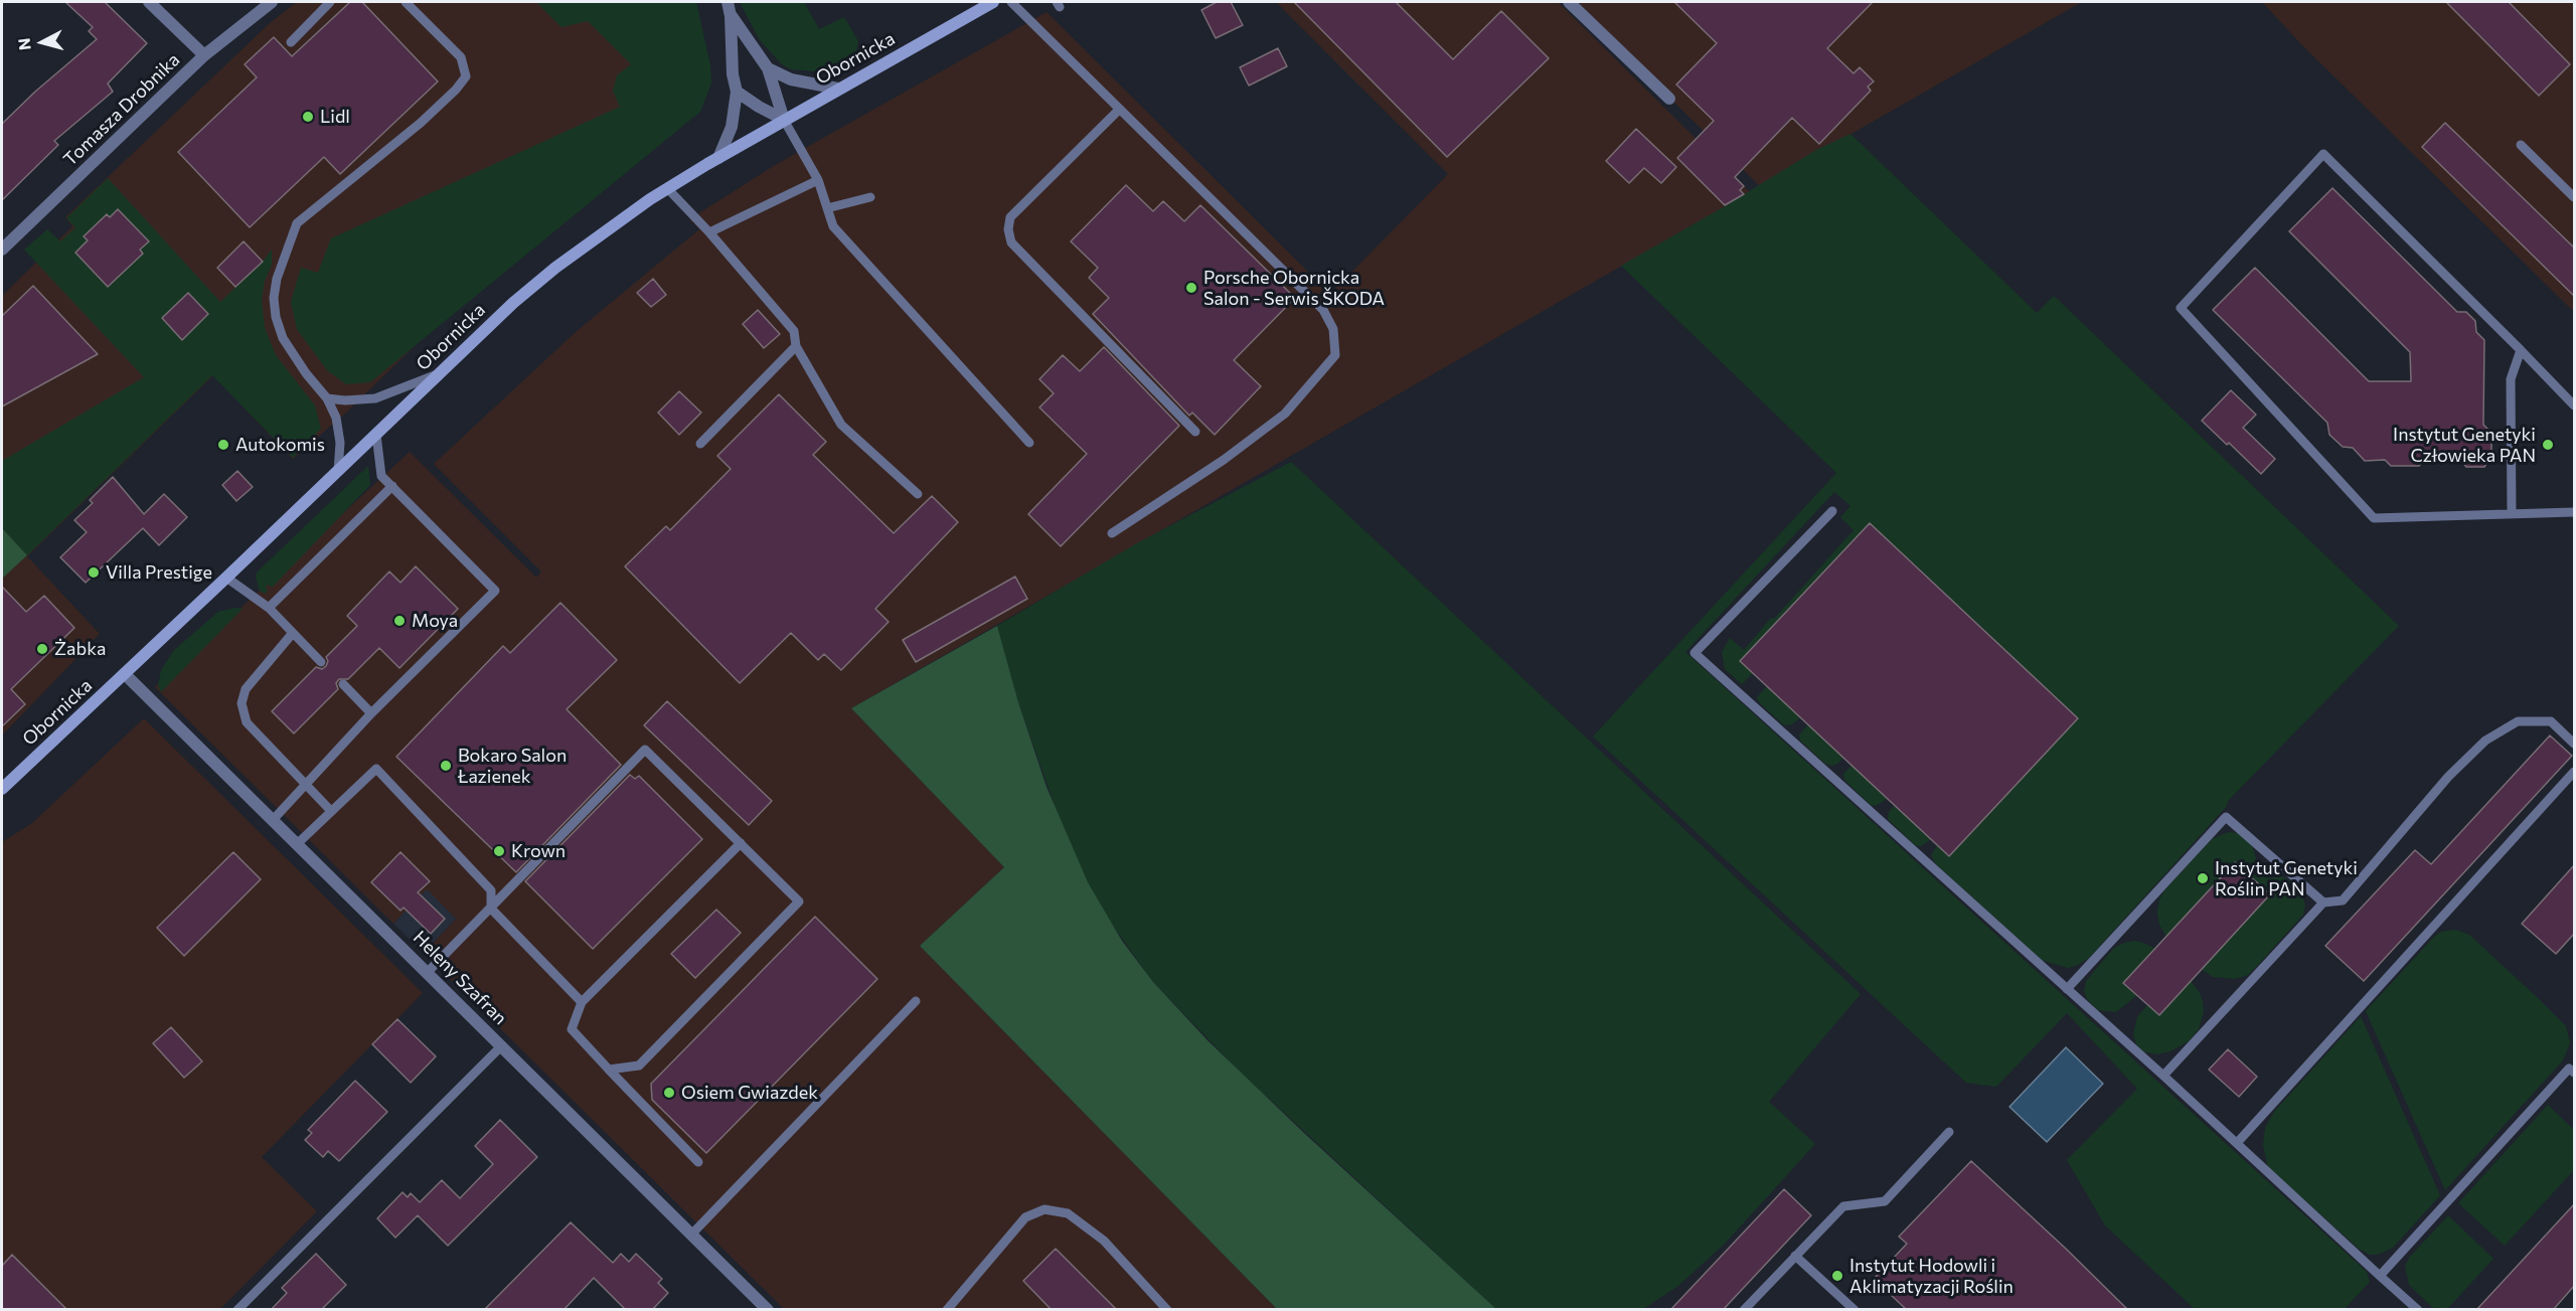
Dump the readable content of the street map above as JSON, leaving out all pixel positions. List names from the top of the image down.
{
  "streets": {
    "main road": ["Obornicka"],
    "street": ["Tomasza Drobnika", "Heleny Szafran"]
  },
  "crossings": [
    ["Obornicka", "Heleny Szafran"]
  ],
  "places": [
    "Lidl",
    "Porsche Obornicka Salon - Serwis ŠKODA",
    "Autokomis",
    "Instytut Genetyki Człowieka PAN",
    "Villa Prestige",
    "Moya",
    "Żabka",
    "Bokaro Salon Łazienek",
    "Krown",
    "Instytut Genetyki Roślin PAN",
    "Osiem Gwiazdek",
    "Instytut Hodowli i Aklimatyzacji Roślin"
  ],
  "north": "left"
}
